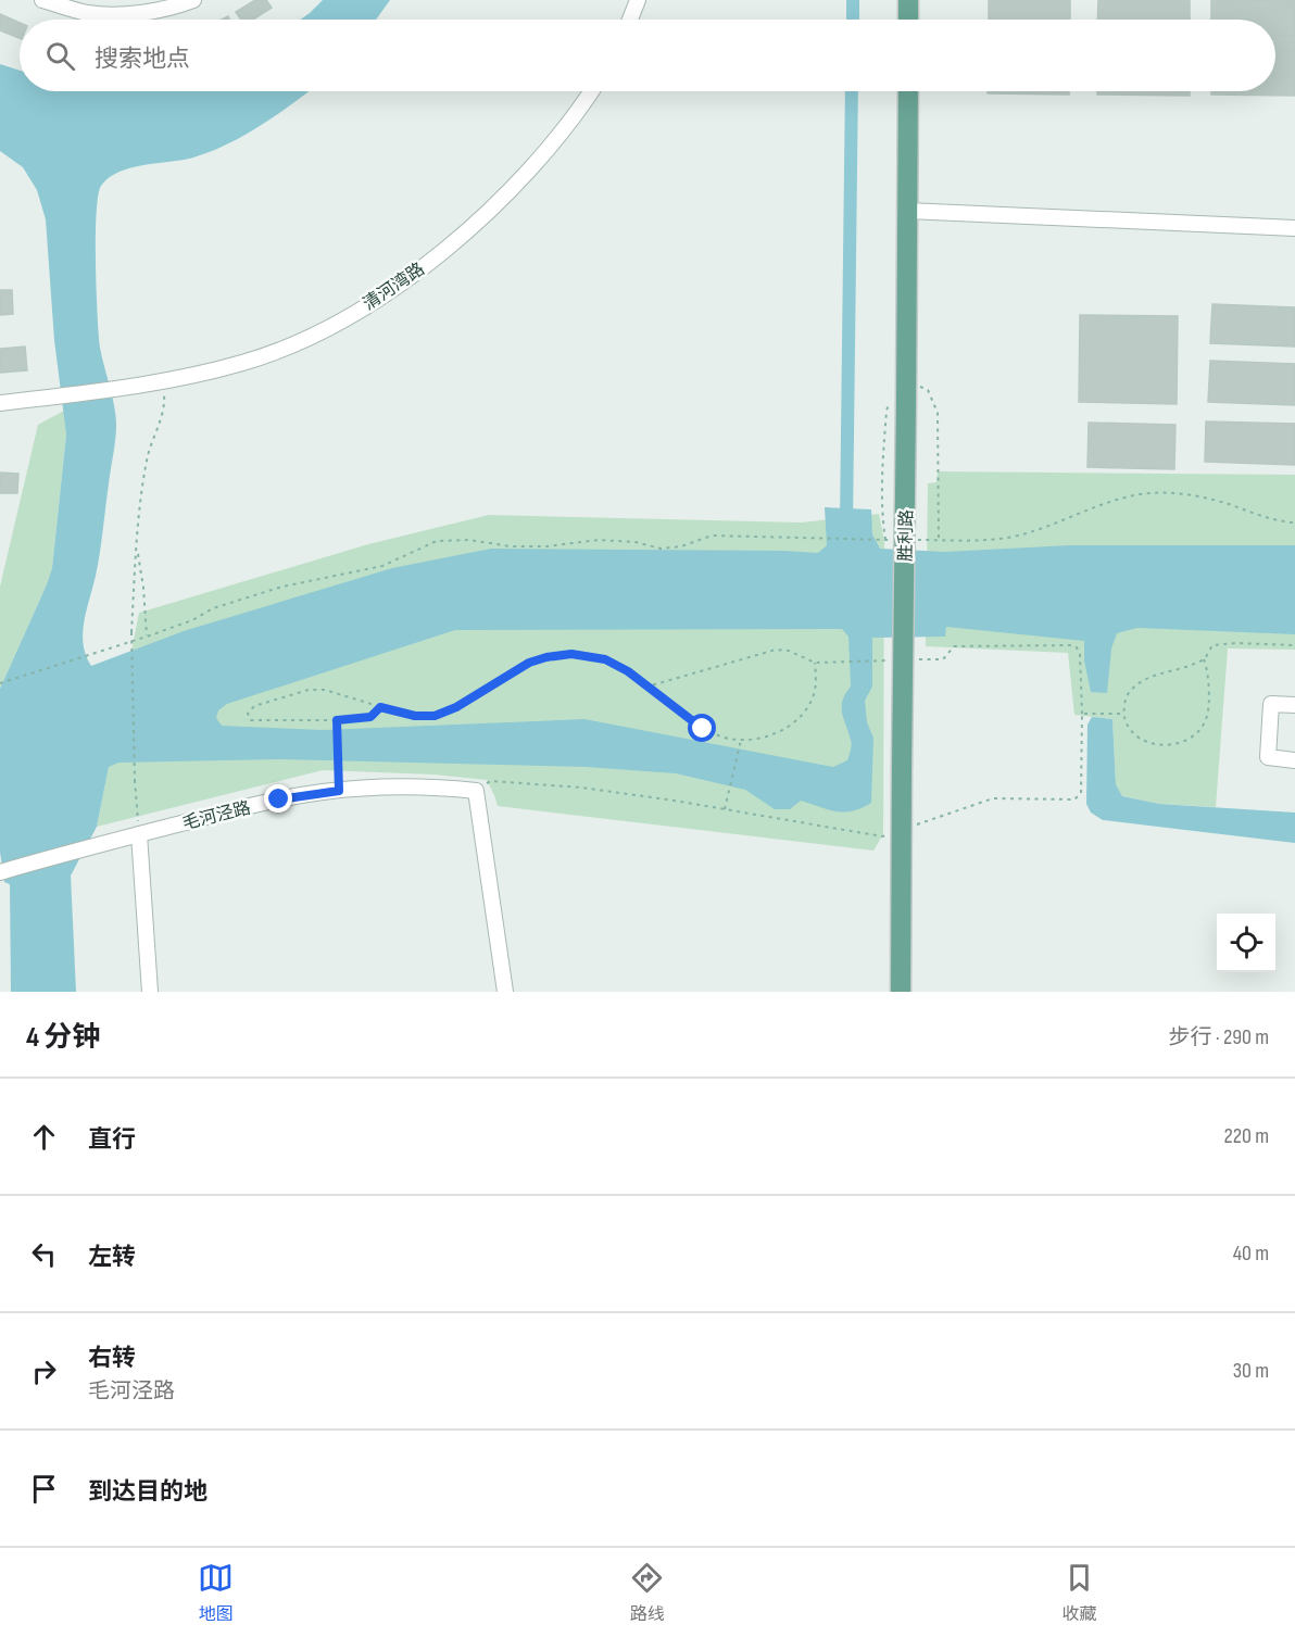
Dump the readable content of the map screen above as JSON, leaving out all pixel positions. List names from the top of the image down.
{
  "streets": {
    "main road": ["胜利路"],
    "street": ["清河湾路", "毛河泾路"]
  },
  "page": {
    "search": "搜索地点",
    "heading": ["4 分钟", "步行 · 290 m"],
    "list": [
      ["直行", "220 m"],
      ["左转", "40 m"],
      ["右转", "毛河泾路", "30 m"],
      "到达目的地"
    ],
    "nav": ["地图", "路线", "收藏"]
  }
}
